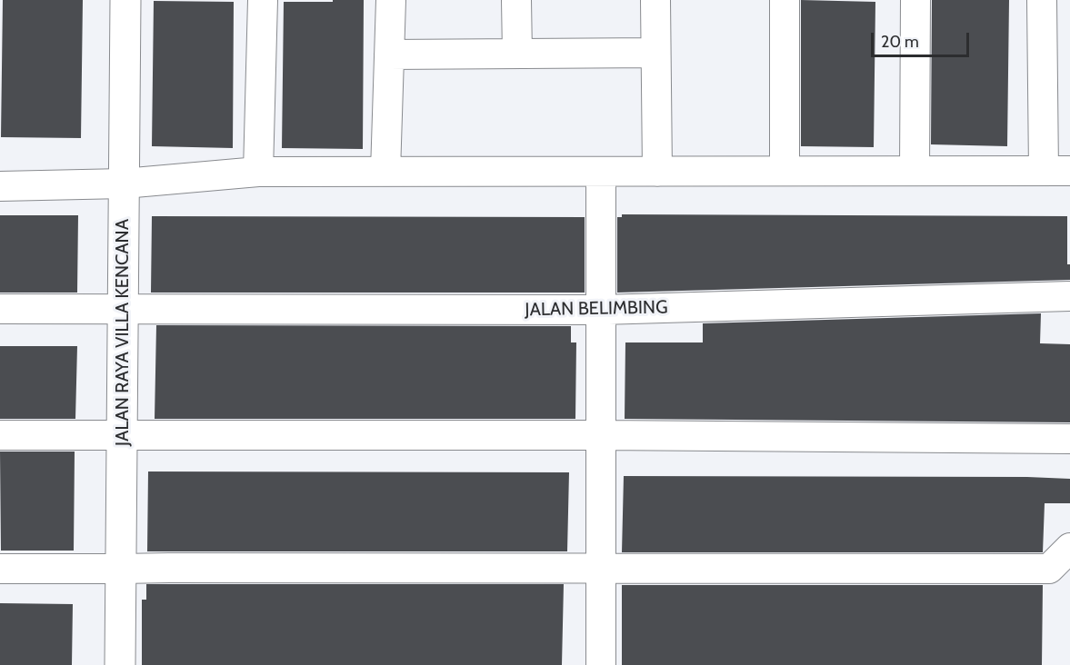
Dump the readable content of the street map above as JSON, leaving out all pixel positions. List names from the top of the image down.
{
  "streets": {
    "street": ["JALAN BELIMBING", "JALAN RAYA VILLA KENCANA"]
  },
  "crossings": [
    ["JALAN BELIMBING", "JALAN RAYA VILLA KENCANA"]
  ],
  "scale_bar": "20 m"
}
